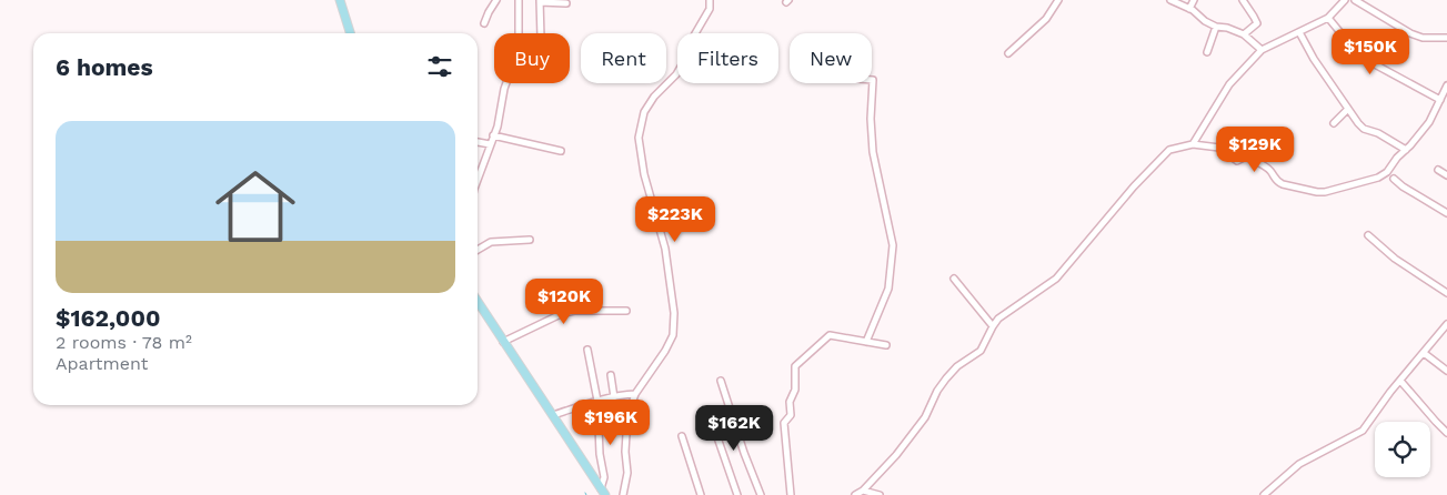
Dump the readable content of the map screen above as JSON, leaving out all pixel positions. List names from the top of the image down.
{
  "page": {
    "price": [
      "$150K",
      "$129K",
      "$223K",
      "$120K",
      "$196K",
      "$162K"
    ],
    "chip": [
      "Buy",
      "Rent",
      "Filters",
      "New"
    ],
    "heading": "6 homes",
    "list": [
      {
        "name": "$162,000",
        "note": "2 rooms · 78 m² · Apartment"
      }
    ]
  }
}
